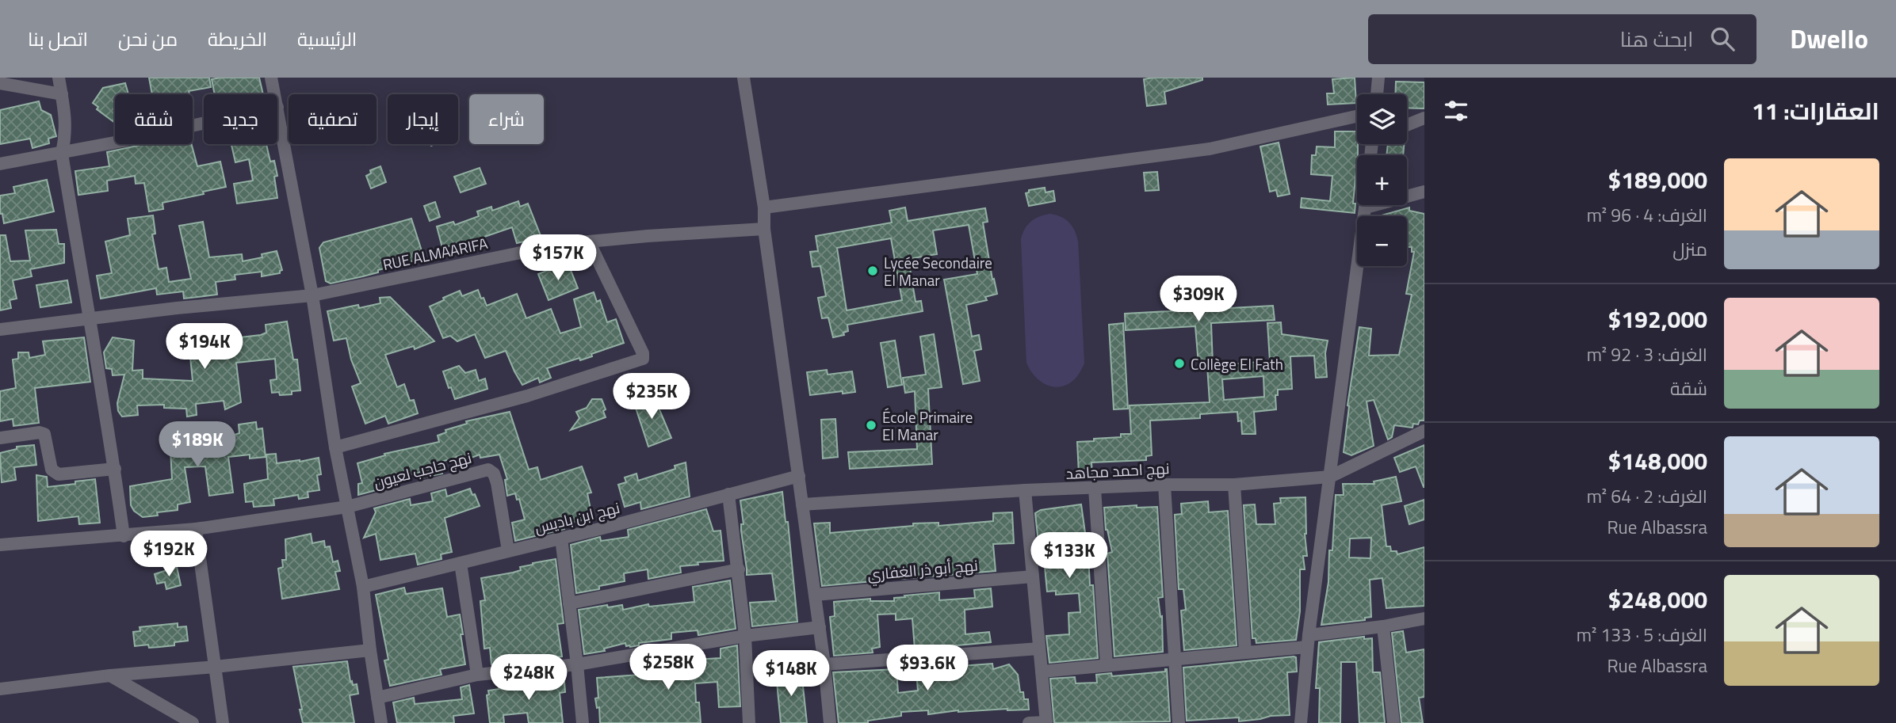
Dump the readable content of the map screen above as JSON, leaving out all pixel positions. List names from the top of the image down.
{
  "streets": {
    "street": [
      "RUE ALMAARIFA",
      "نهج حاجب لعيون",
      "نهج احمد مجاهد",
      "نهج ابن باديس",
      "نهج أبو ذر الغفاري"
    ]
  },
  "crossings": [
    ["نهج حاجب لعيون", "نهج ابن باديس"]
  ],
  "places": ["Lycée Secondaire El Manar", "Collège El Fath", "École Primaire El Manar"],
  "page": {
    "header": "Dwello",
    "search": "ابحث هنا",
    "nav": [
      "الرئيسية",
      "الخريطة",
      "من نحن",
      "اتصل بنا"
    ],
    "heading": "العقارات: 11",
    "map_buttons": ["+", "−"],
    "chip": [
      "شراء",
      "إيجار",
      "تصفية",
      "جديد",
      "شقة"
    ],
    "list": [
      {
        "name": "$189,000",
        "note": "الغرف: 4 · 96 m² · منزل"
      },
      {
        "name": "$192,000",
        "note": "الغرف: 3 · 92 m² · شقة"
      },
      {
        "name": "$148,000",
        "note": "الغرف: 2 · 64 m² · Rue Albassra"
      },
      {
        "name": "$248,000",
        "note": "الغرف: 5 · 133 m² · Rue Albassra"
      }
    ],
    "price": [
      "$157K",
      "$309K",
      "$194K",
      "$235K",
      "$189K",
      "$192K",
      "$133K",
      "$258K",
      "$93.6K",
      "$148K",
      "$248K"
    ]
  }
}
